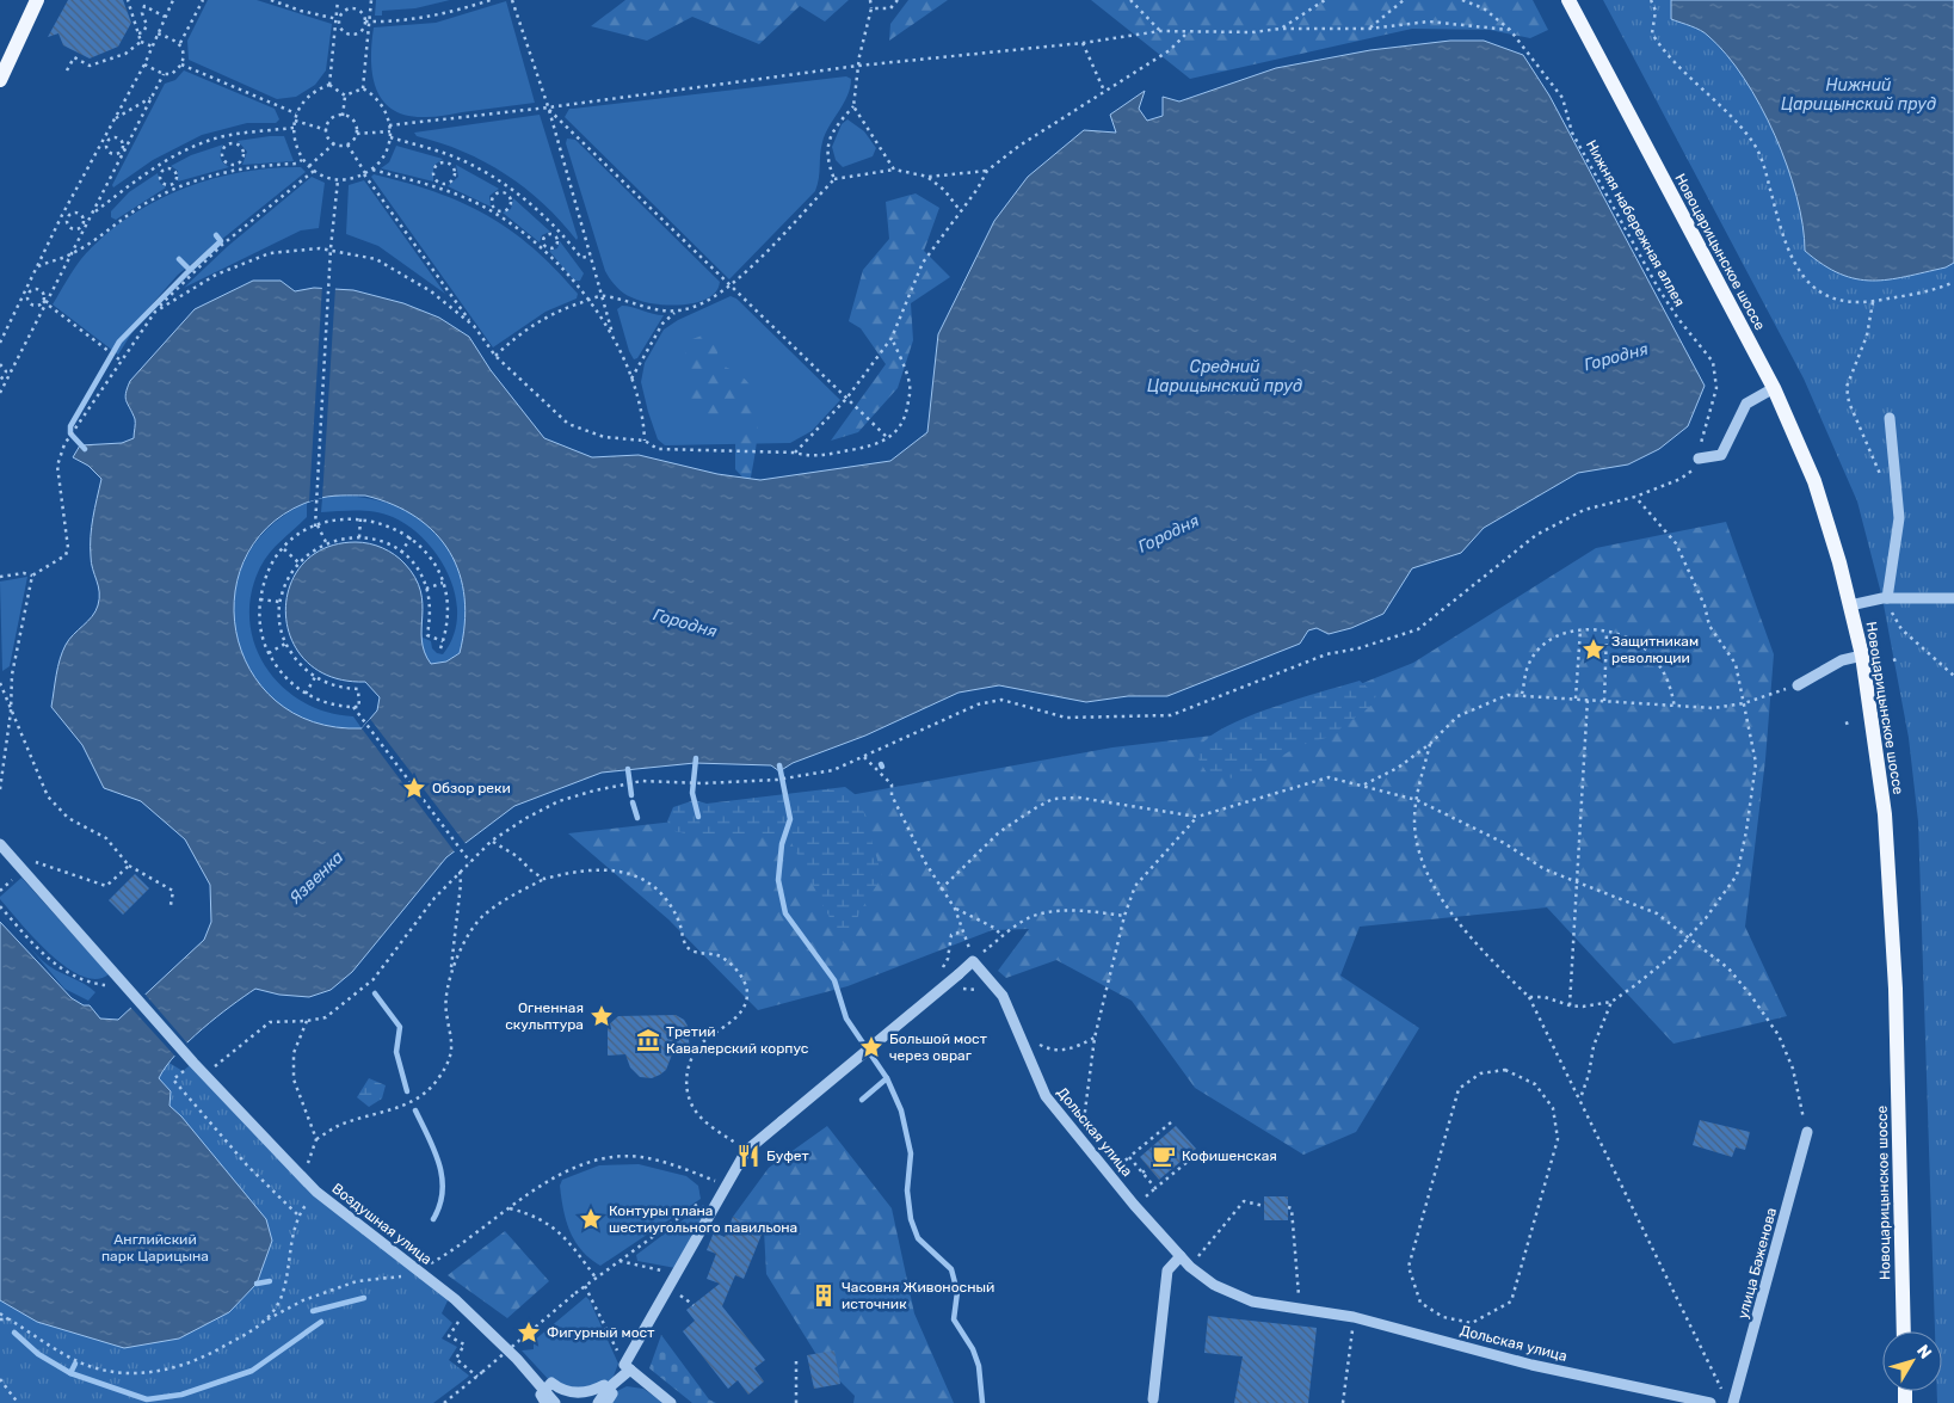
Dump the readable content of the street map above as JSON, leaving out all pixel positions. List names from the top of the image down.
{
  "streets": {
    "main road": ["Новоцарицынское шоссе"],
    "street": ["Дольская улица", "Воздушная улица", "улица Баженова"],
    "path": ["Нижняя набережная аллея"]
  },
  "water": [
    "Нижний Царицынский пруд",
    "Городня",
    "Средний Царицынский пруд",
    "Язвенка"
  ],
  "parks": ["Английский парк Царицына"],
  "places": {
    "place": [
      "Защитникам революции",
      "Обзор реки",
      "Огненная скульптура",
      "Большой мост через овраг",
      "Контуры плана шестиугольного павильона",
      "Фигурный мост"
    ],
    "museum": ["Третий Кавалерский корпус"],
    "restaurant": ["Буфет"],
    "cafe": ["Кофишенская"],
    "building": ["Часовня Живоносный источник"]
  },
  "north": "top right"
}
